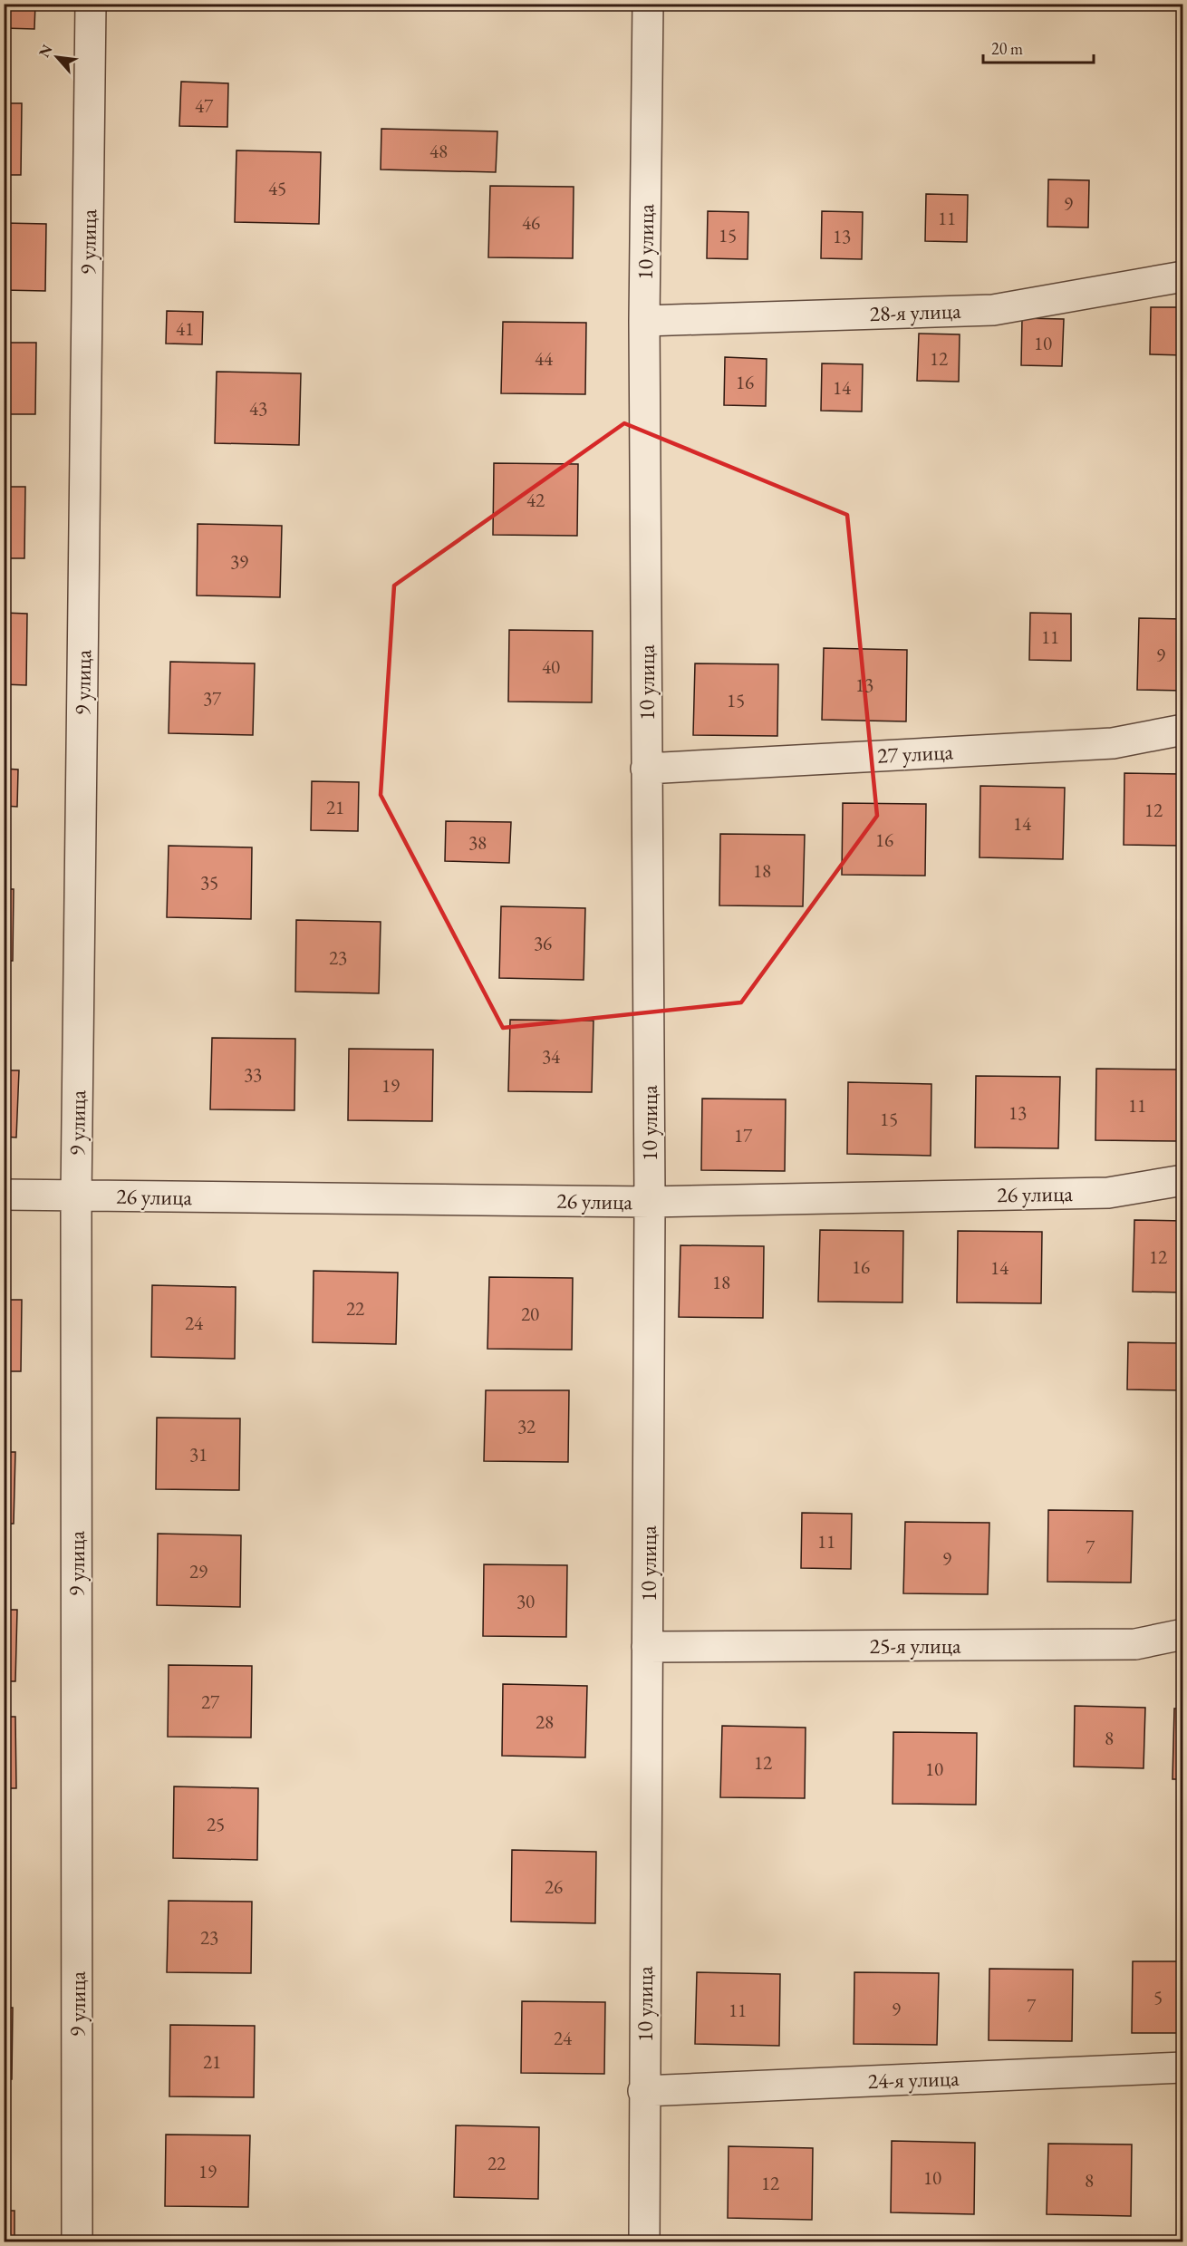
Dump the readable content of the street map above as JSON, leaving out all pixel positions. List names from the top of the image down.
{
  "streets": {
    "street": [
      "9 улица",
      "10 улица",
      "28-я улица",
      "27 улица",
      "26 улица",
      "25-я улица",
      "24-я улица"
    ]
  },
  "crossings": [
    ["9 улица", "26 улица"],
    ["10 улица", "28-я улица"],
    ["10 улица", "27 улица"],
    ["10 улица", "26 улица"],
    ["10 улица", "25-я улица"],
    ["10 улица", "24-я улица"]
  ],
  "house_numbers": [
    "47",
    "48",
    "45",
    "9",
    "11",
    "46",
    "15",
    "13",
    "41",
    "10",
    "44",
    "12",
    "16",
    "14",
    "43",
    "42",
    "39",
    "11",
    "9",
    "40",
    "13",
    "37",
    "15",
    "21",
    "12",
    "14",
    "16",
    "38",
    "18",
    "35",
    "36",
    "23",
    "34",
    "33",
    "19",
    "11",
    "13",
    "15",
    "17",
    "12",
    "16",
    "14",
    "18",
    "22",
    "20",
    "24",
    "32",
    "31",
    "11",
    "7",
    "9",
    "29",
    "30",
    "27",
    "28",
    "8",
    "12",
    "10",
    "25",
    "26",
    "23",
    "5",
    "7",
    "9",
    "11",
    "24",
    "21",
    "22",
    "19",
    "10",
    "8",
    "12"
  ],
  "scale_bar": "20 m",
  "north": "top left"
}
